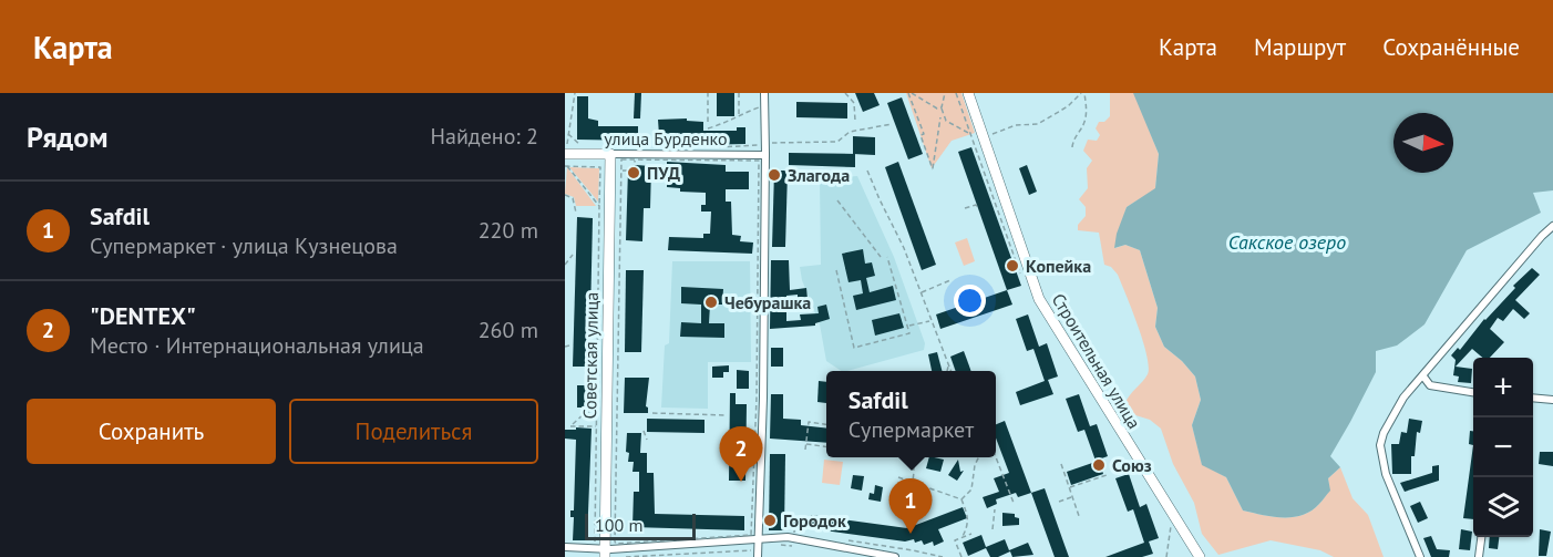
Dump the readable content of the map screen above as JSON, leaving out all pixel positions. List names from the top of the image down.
{
  "streets": {
    "street": ["улица Бурденко", "Советская улица", "Строительная улица"]
  },
  "crossings": [
    ["улица Бурденко", "Советская улица"]
  ],
  "water": ["Сакское озеро"],
  "places": [
    "ПУД",
    "Злагода",
    "Копейка",
    "Чебурашка",
    "Союз",
    "Городок"
  ],
  "scale_bar": "100 m",
  "north": "right",
  "page": {
    "header": "Карта",
    "nav": ["Карта", "Маршрут", "Сохранённые"],
    "heading": ["Рядом", "Найдено: 2"],
    "list": [
      {
        "mark": "1",
        "name": "Safdil",
        "note": "Супермаркет · улица Кузнецова",
        "value": "220 m"
      },
      {
        "mark": "2",
        "name": "\"DENTEX\"",
        "note": "Место · Интернациональная улица",
        "value": "260 m"
      }
    ],
    "map_buttons": ["+", "−"],
    "popup": ["Safdil", "Супермаркет"],
    "buttons": ["Сохранить", "Поделиться"],
    "pins": ["2", "1"],
    "scale": "100 m"
  }
}
